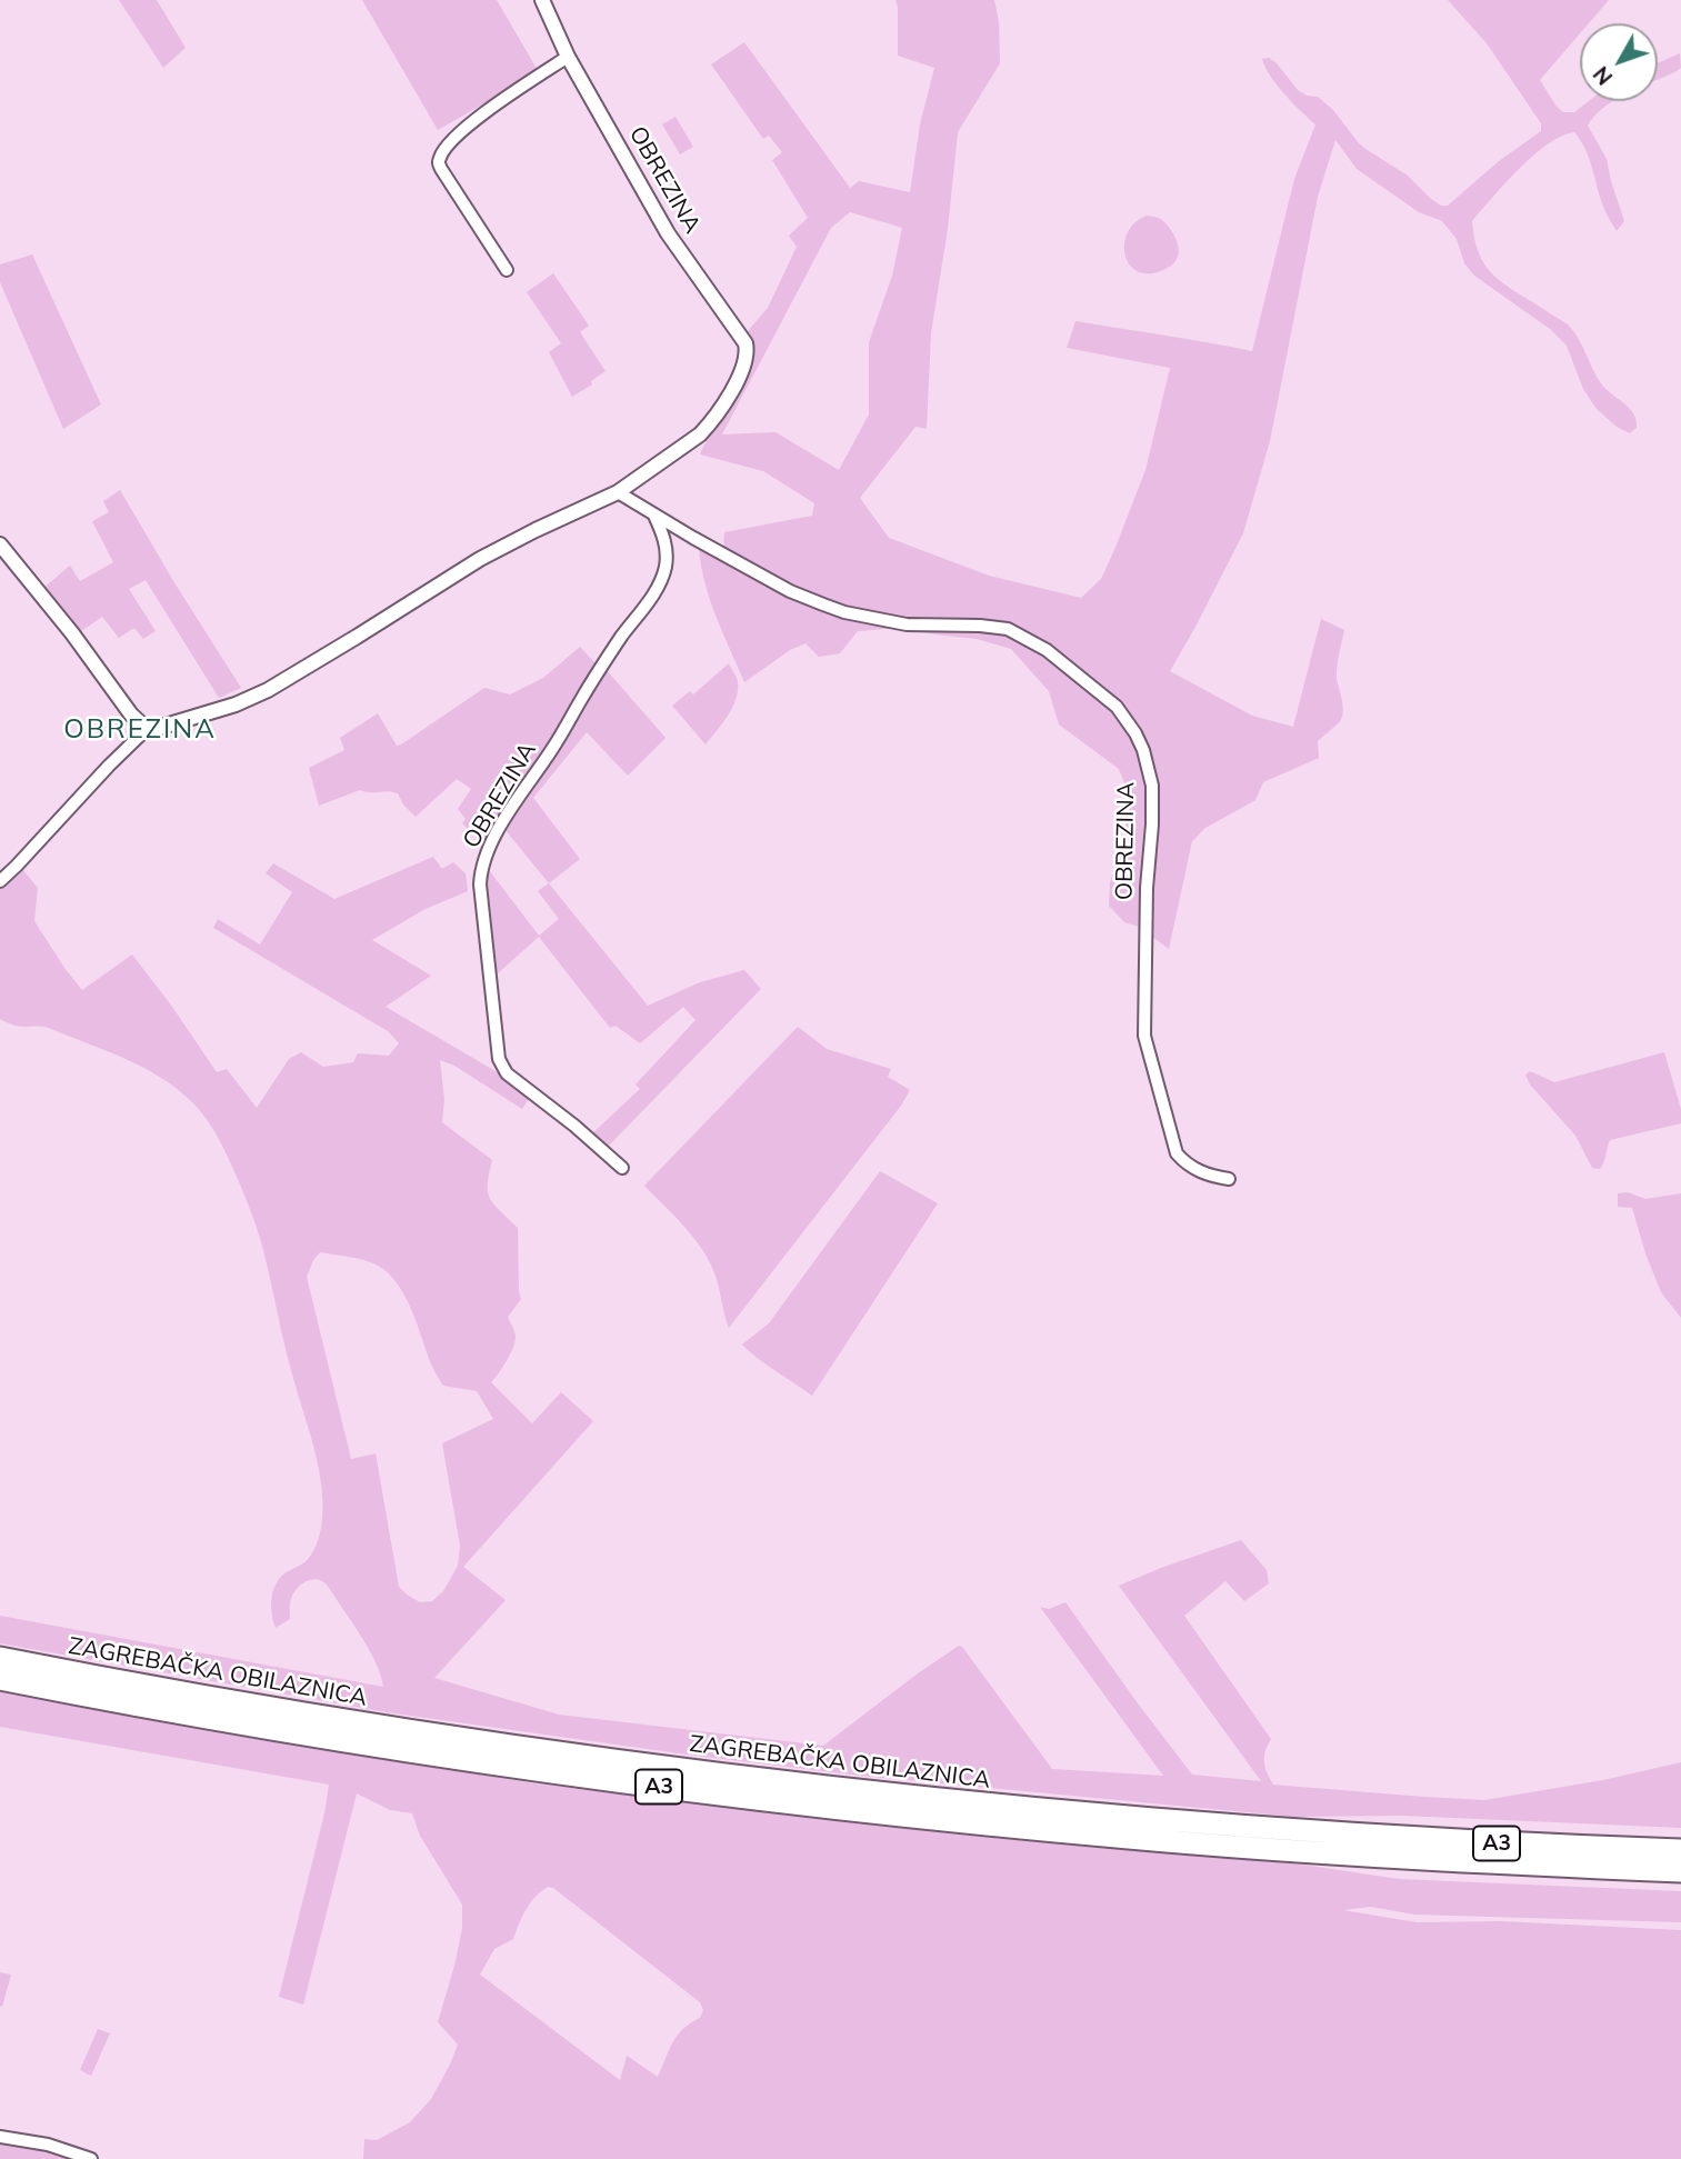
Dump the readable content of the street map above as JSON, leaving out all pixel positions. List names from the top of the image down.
{
  "streets": {
    "highway": ["ZAGREBAČKA OBILAZNICA", "A3"],
    "street": ["OBREZINA"]
  },
  "districts": ["OBREZINA"],
  "north": "bottom left"
}
